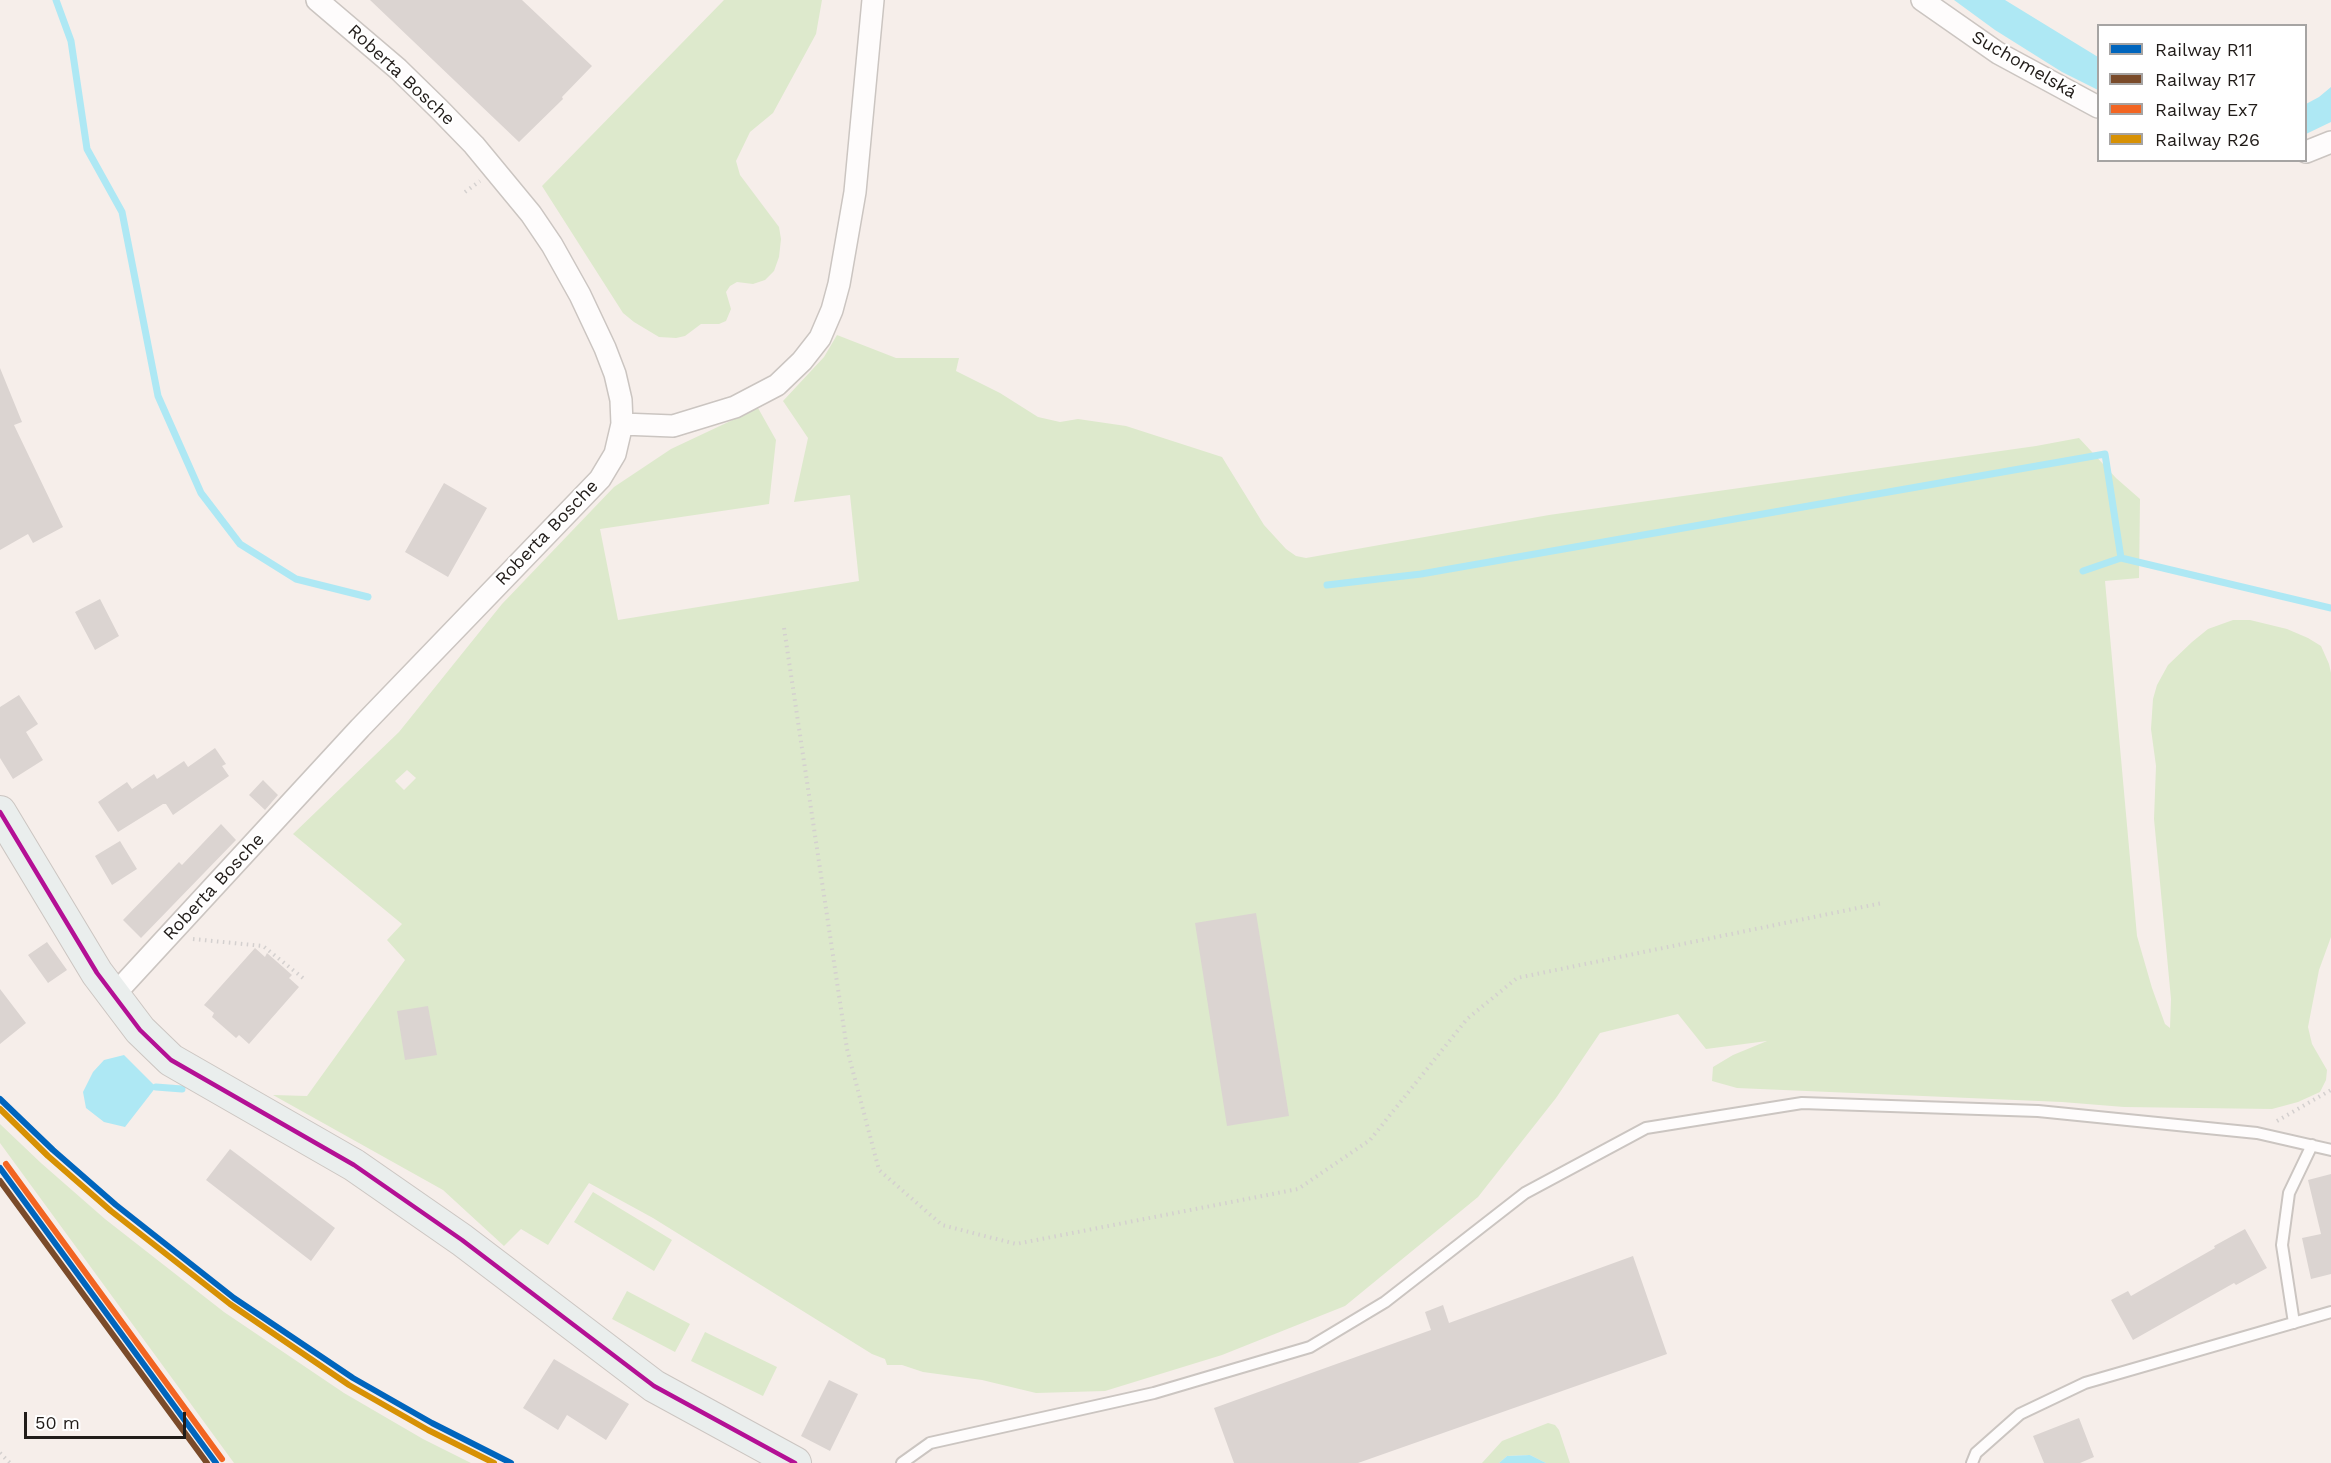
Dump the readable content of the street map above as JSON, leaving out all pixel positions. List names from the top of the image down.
{
  "streets": {
    "street": ["Suchomelská", "Roberta Bosche"]
  },
  "lines": [
    "rail line R11",
    "rail line R26",
    "rail line Ex7",
    "rail line R17"
  ],
  "legend": [
    "Railway R11",
    "Railway R17",
    "Railway Ex7",
    "Railway R26"
  ],
  "scale_bar": "50 m"
}
